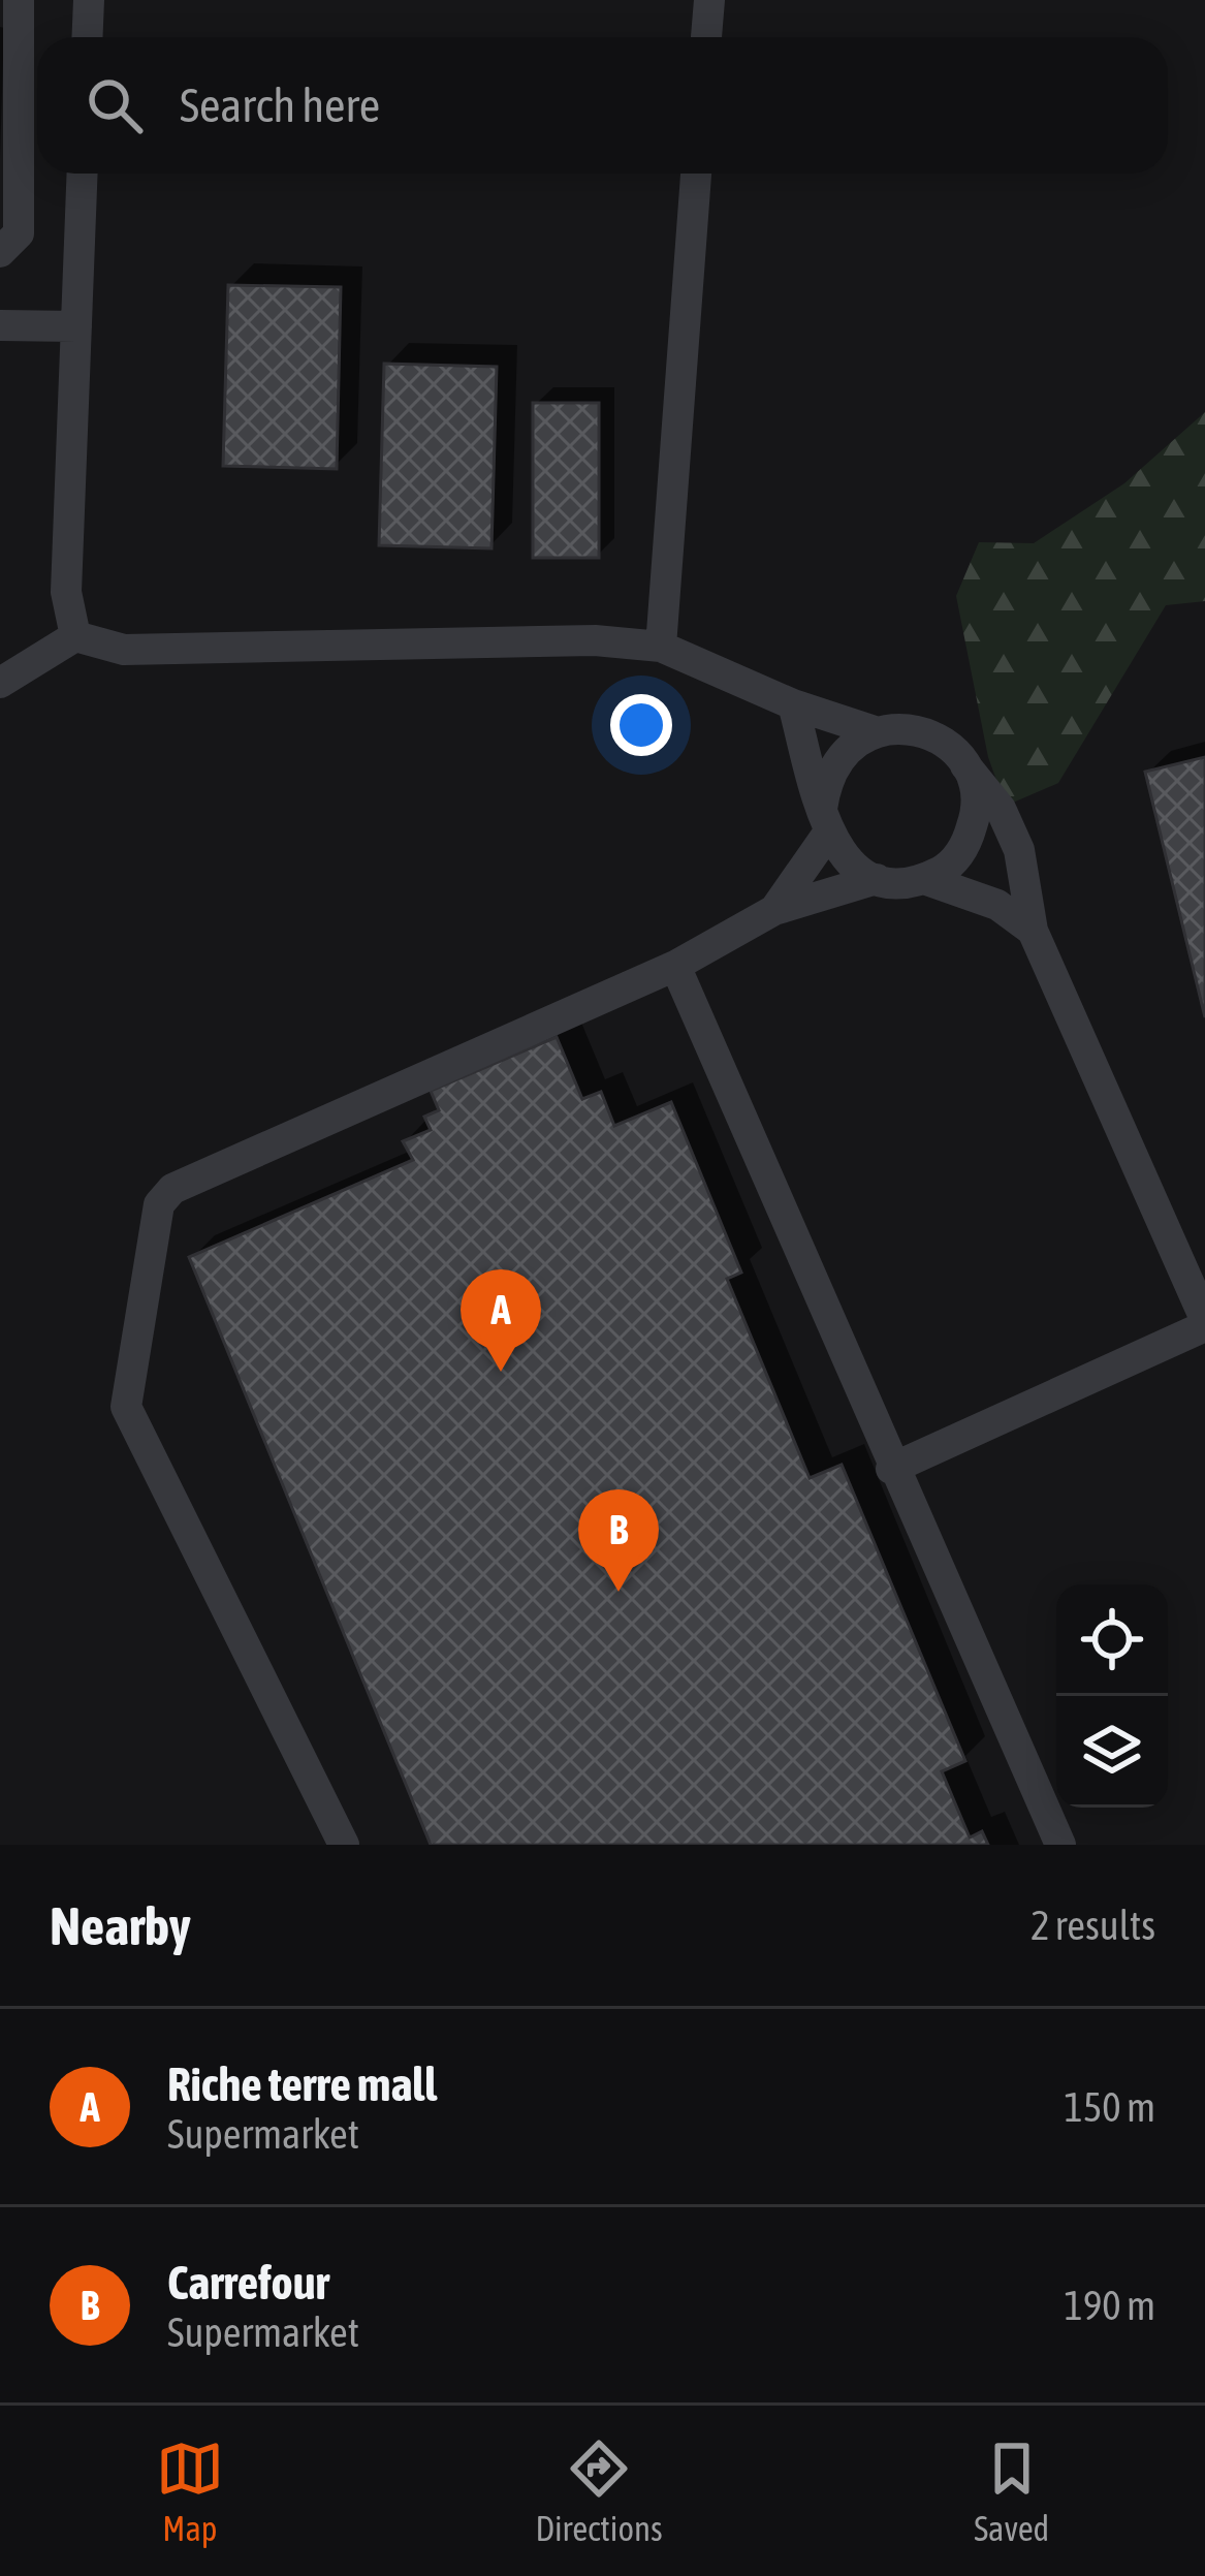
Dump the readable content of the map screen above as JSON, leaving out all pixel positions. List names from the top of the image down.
{
  "page": {
    "search": "Search here",
    "pins": ["A", "B"],
    "heading": ["Nearby", "2 results"],
    "list": [
      {
        "mark": "A",
        "name": "Riche terre mall",
        "note": "Supermarket",
        "value": "150 m"
      },
      {
        "mark": "B",
        "name": "Carrefour",
        "note": "Supermarket",
        "value": "190 m"
      }
    ],
    "nav": ["Map", "Directions", "Saved"]
  }
}
